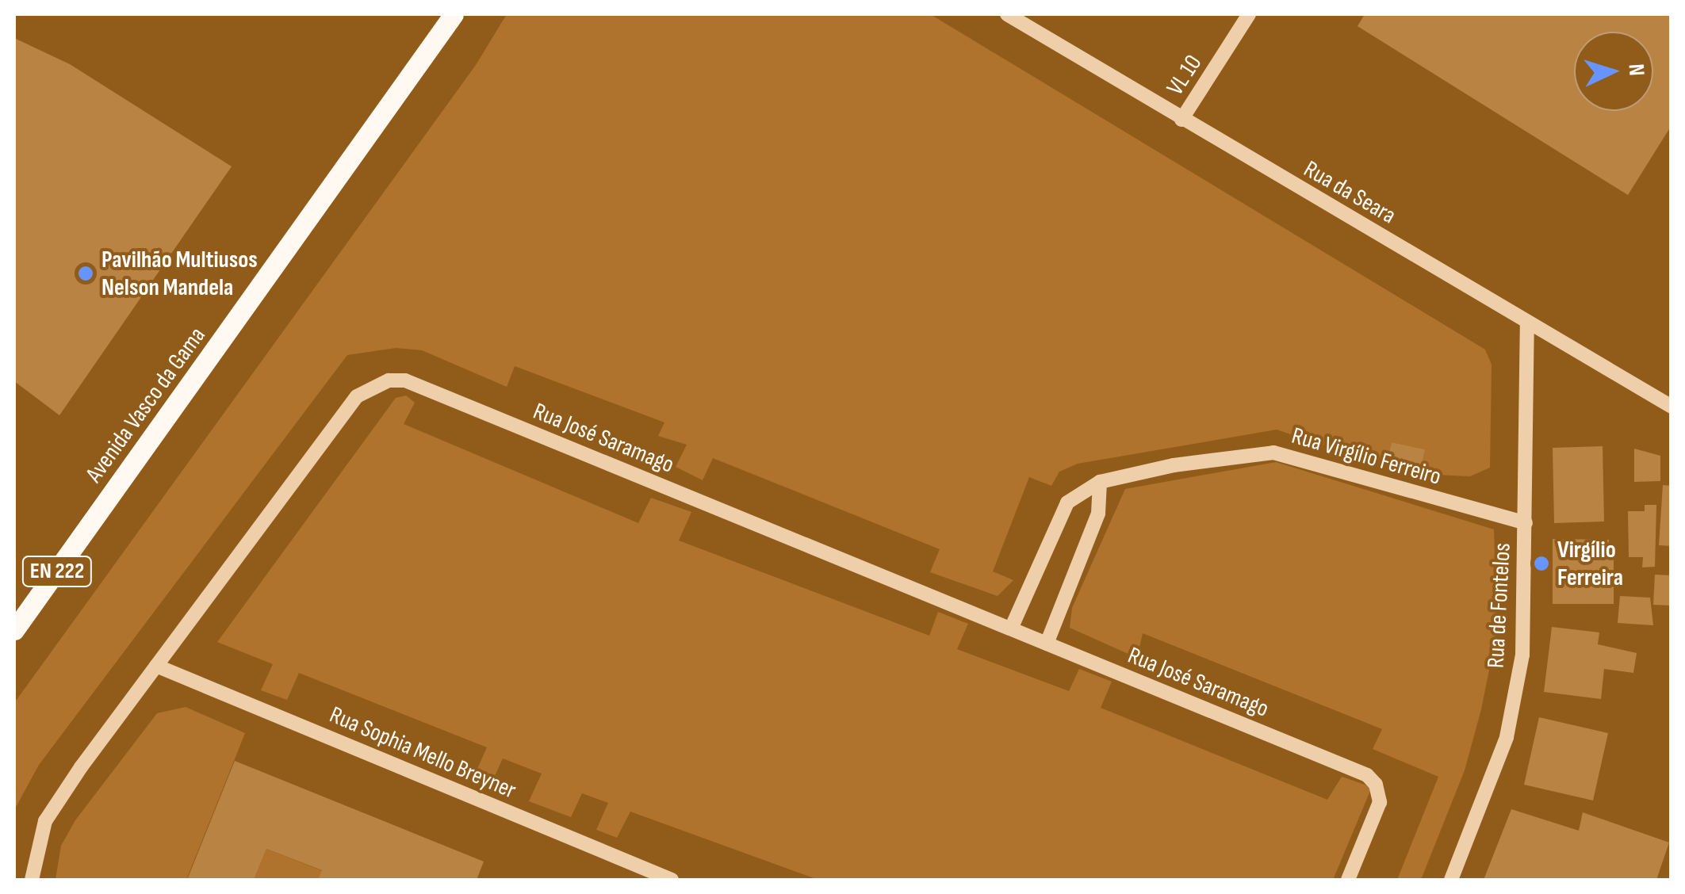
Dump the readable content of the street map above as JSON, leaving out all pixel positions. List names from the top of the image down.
{
  "streets": {
    "main road": ["Avenida Vasco da Gama", "EN 222"],
    "street": [
      "VL 10",
      "Rua da Seara",
      "Rua José Saramago",
      "Rua Virgílio Ferreiro",
      "Rua de Fontelos",
      "Rua Sophia Mello Breyner"
    ]
  },
  "crossings": [
    ["VL 10", "Rua da Seara"],
    ["Rua da Seara", "Rua de Fontelos"],
    ["Rua José Saramago", "Rua Virgílio Ferreiro"],
    ["Rua José Saramago", "Rua Sophia Mello Breyner"],
    ["Rua Virgílio Ferreiro", "Rua de Fontelos"]
  ],
  "places": ["Pavilhão Multiusos Nelson Mandela", "Virgílio Ferreira"],
  "north": "right"
}
